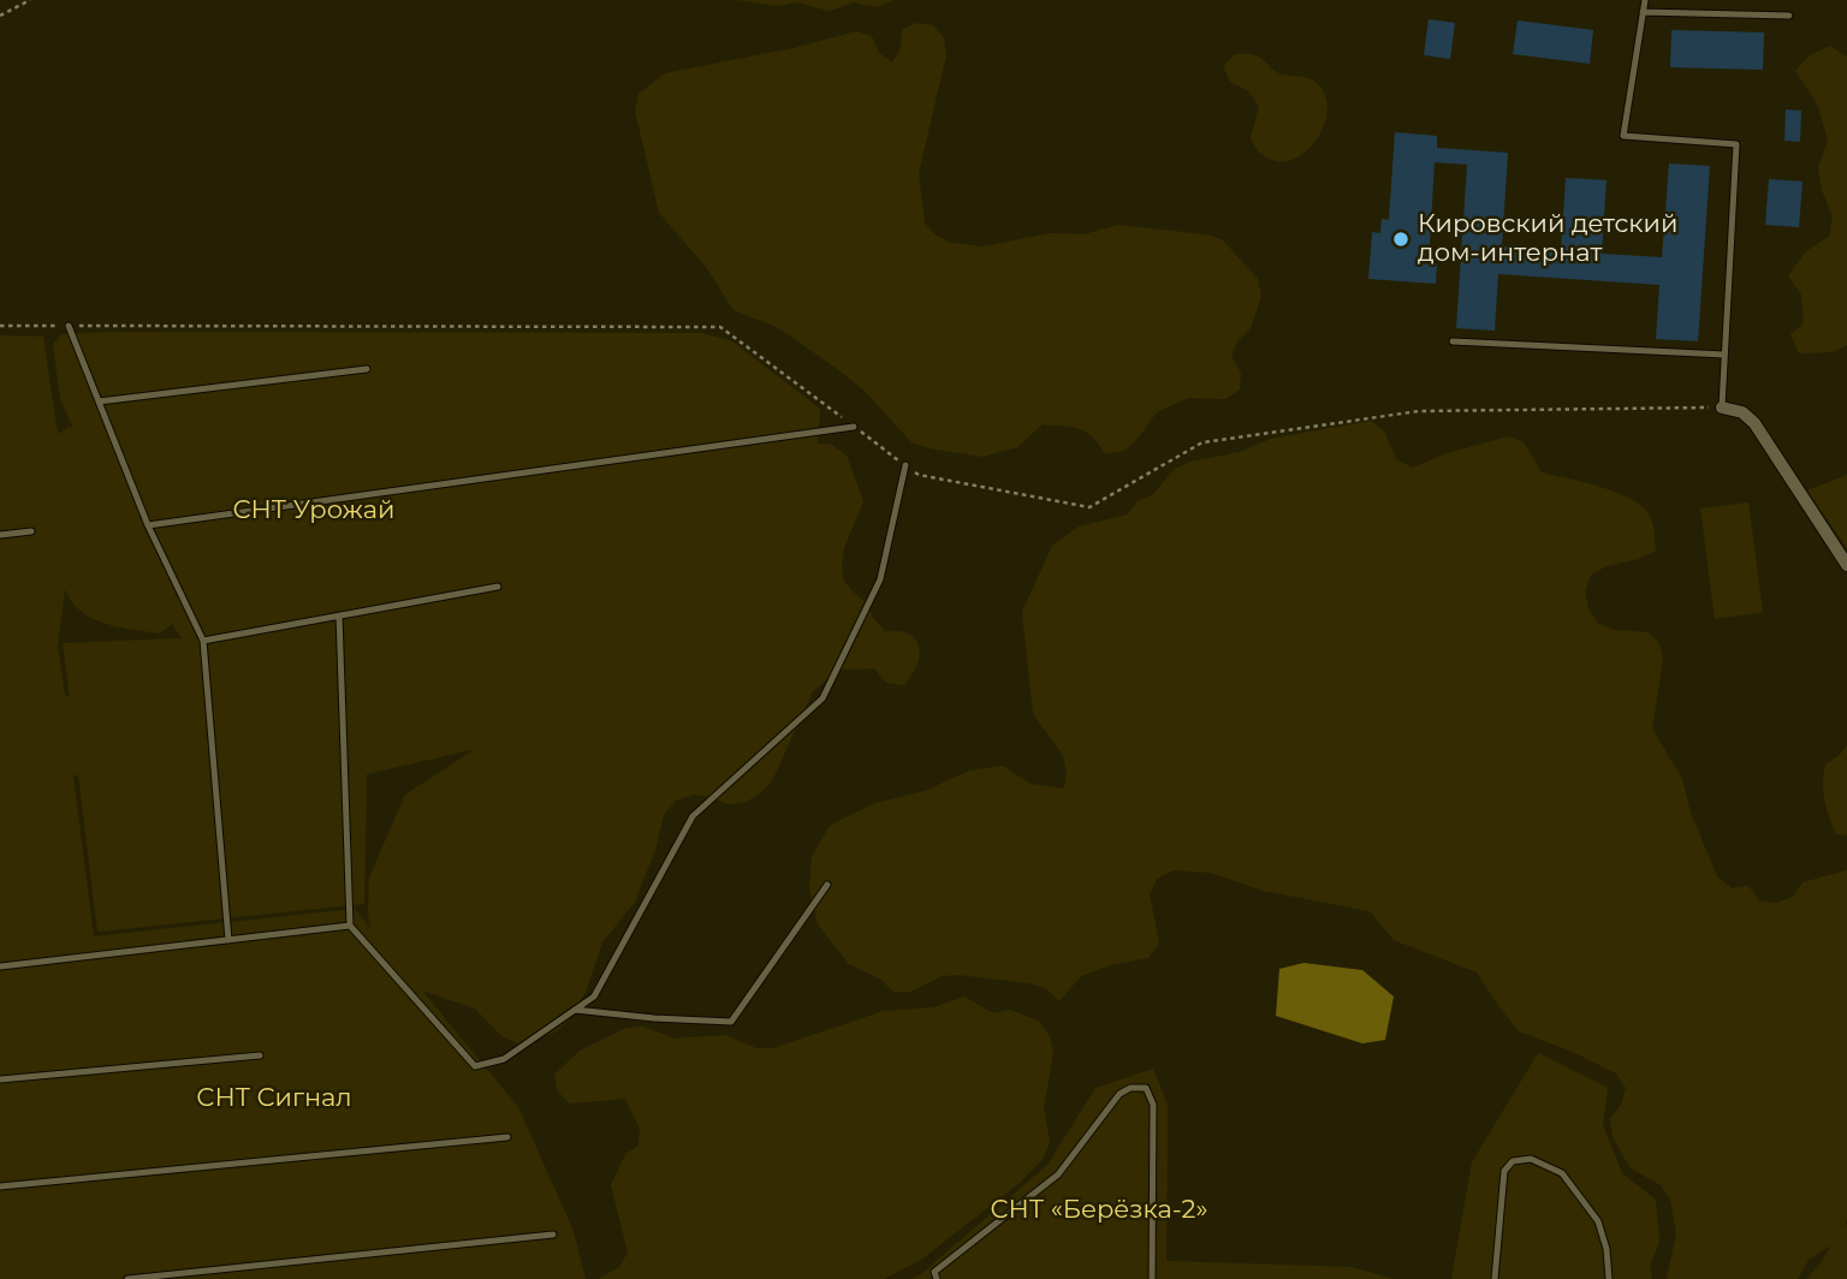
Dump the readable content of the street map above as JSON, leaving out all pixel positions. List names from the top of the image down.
{
  "parks": ["СНТ Урожай", "СНТ Сигнал", "СНТ «Берёзка-2»"],
  "places": ["Кировский детский дом-интернат"]
}
